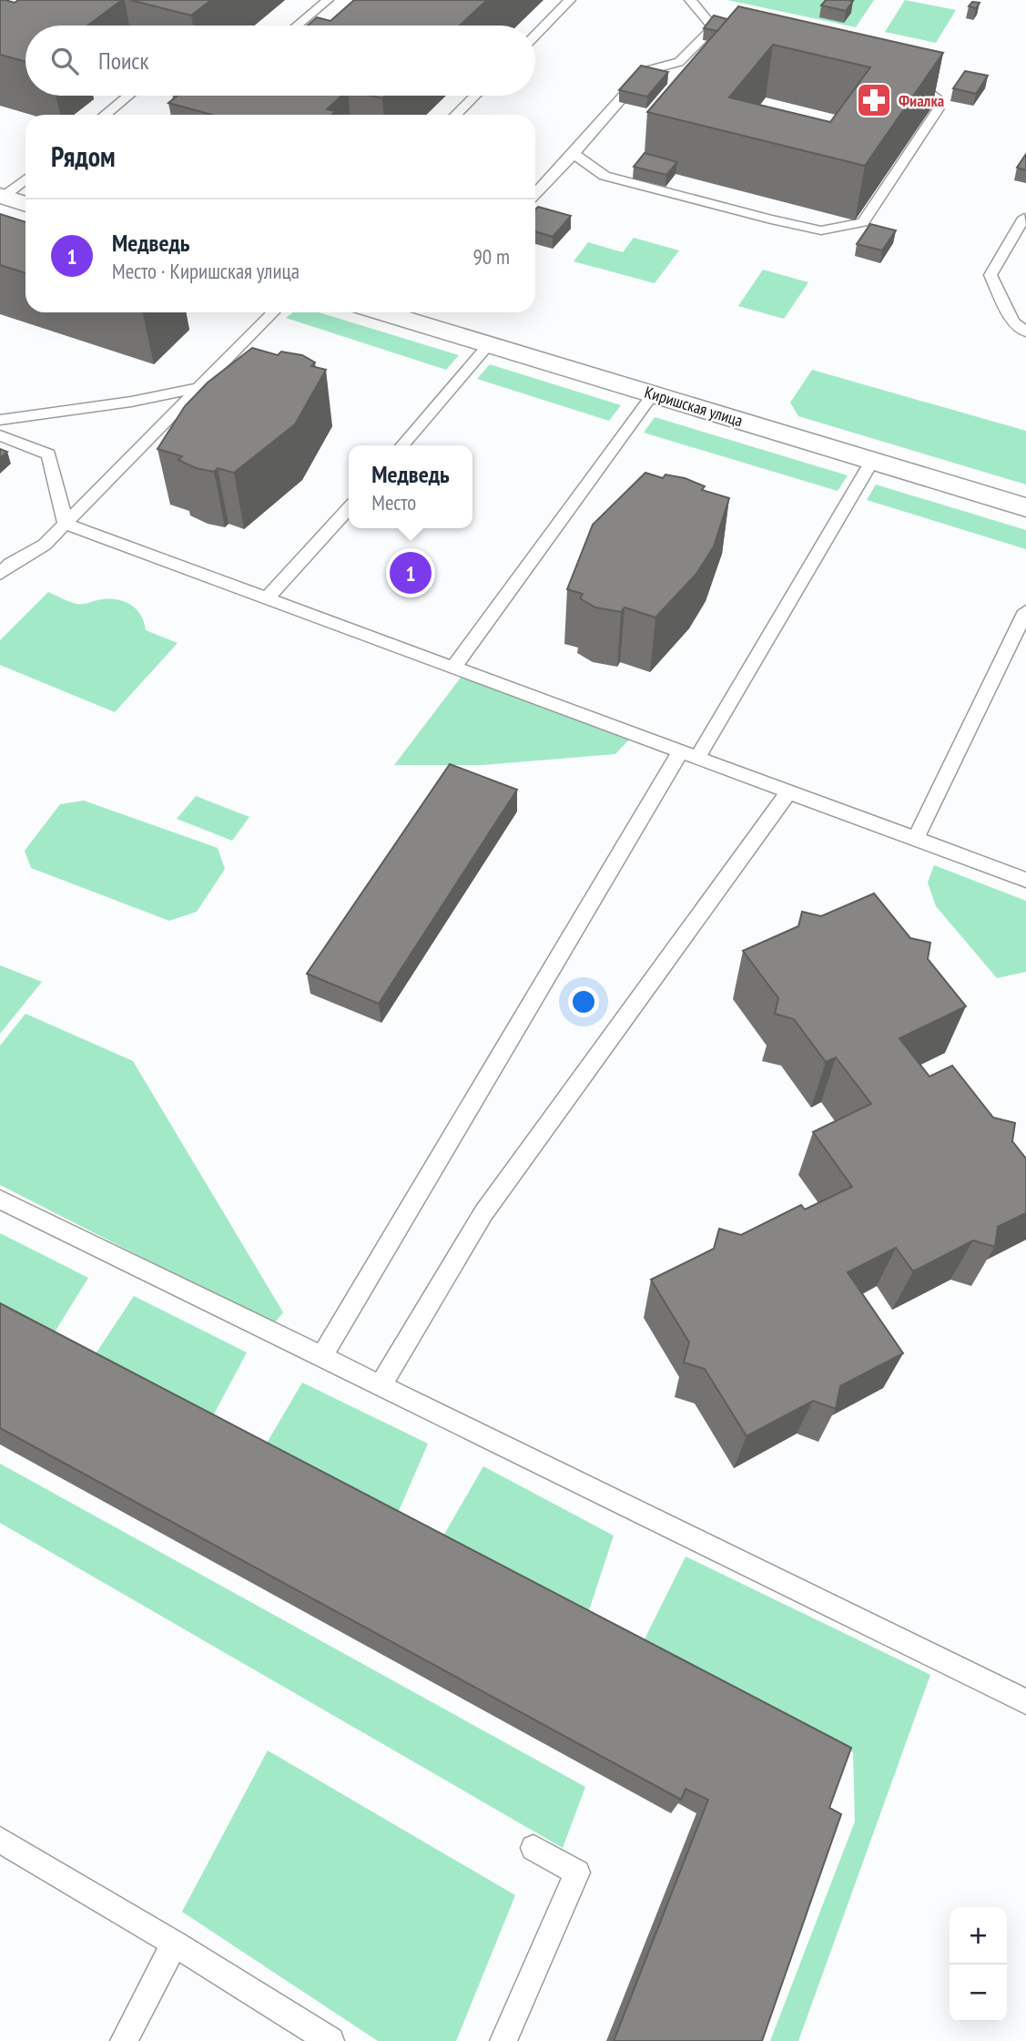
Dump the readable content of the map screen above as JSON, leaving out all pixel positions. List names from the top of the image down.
{
  "streets": {
    "street": ["Киришская улица"]
  },
  "places": {
    "pharmacy": ["Фиалка"]
  },
  "page": {
    "search": "Поиск",
    "heading": "Рядом",
    "list": [
      {
        "mark": "1",
        "name": "Медведь",
        "note": "Место · Киришская улица",
        "value": "90 m"
      }
    ],
    "popup": ["Медведь", "Место"],
    "pins": "1",
    "map_buttons": ["+", "−"]
  }
}
